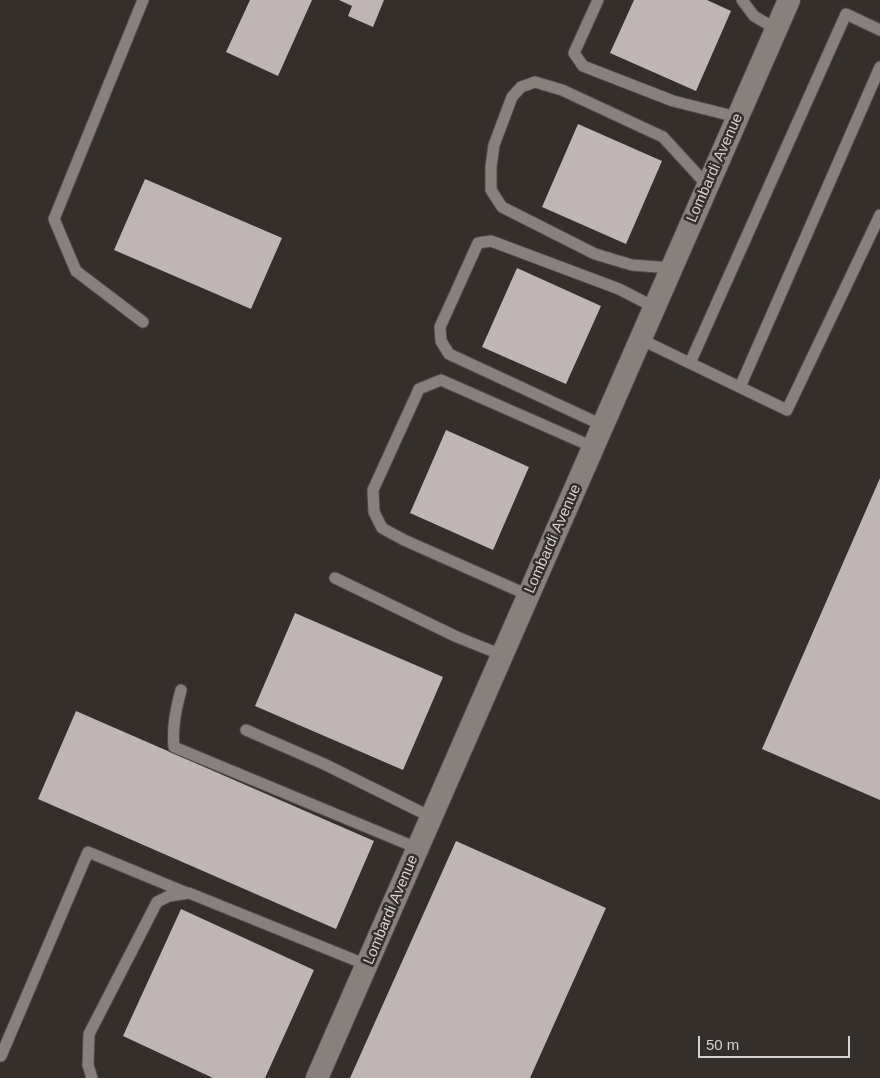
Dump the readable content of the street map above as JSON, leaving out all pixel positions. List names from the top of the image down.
{
  "streets": {
    "street": ["Lombardi Avenue"]
  },
  "scale_bar": "50 m"
}
